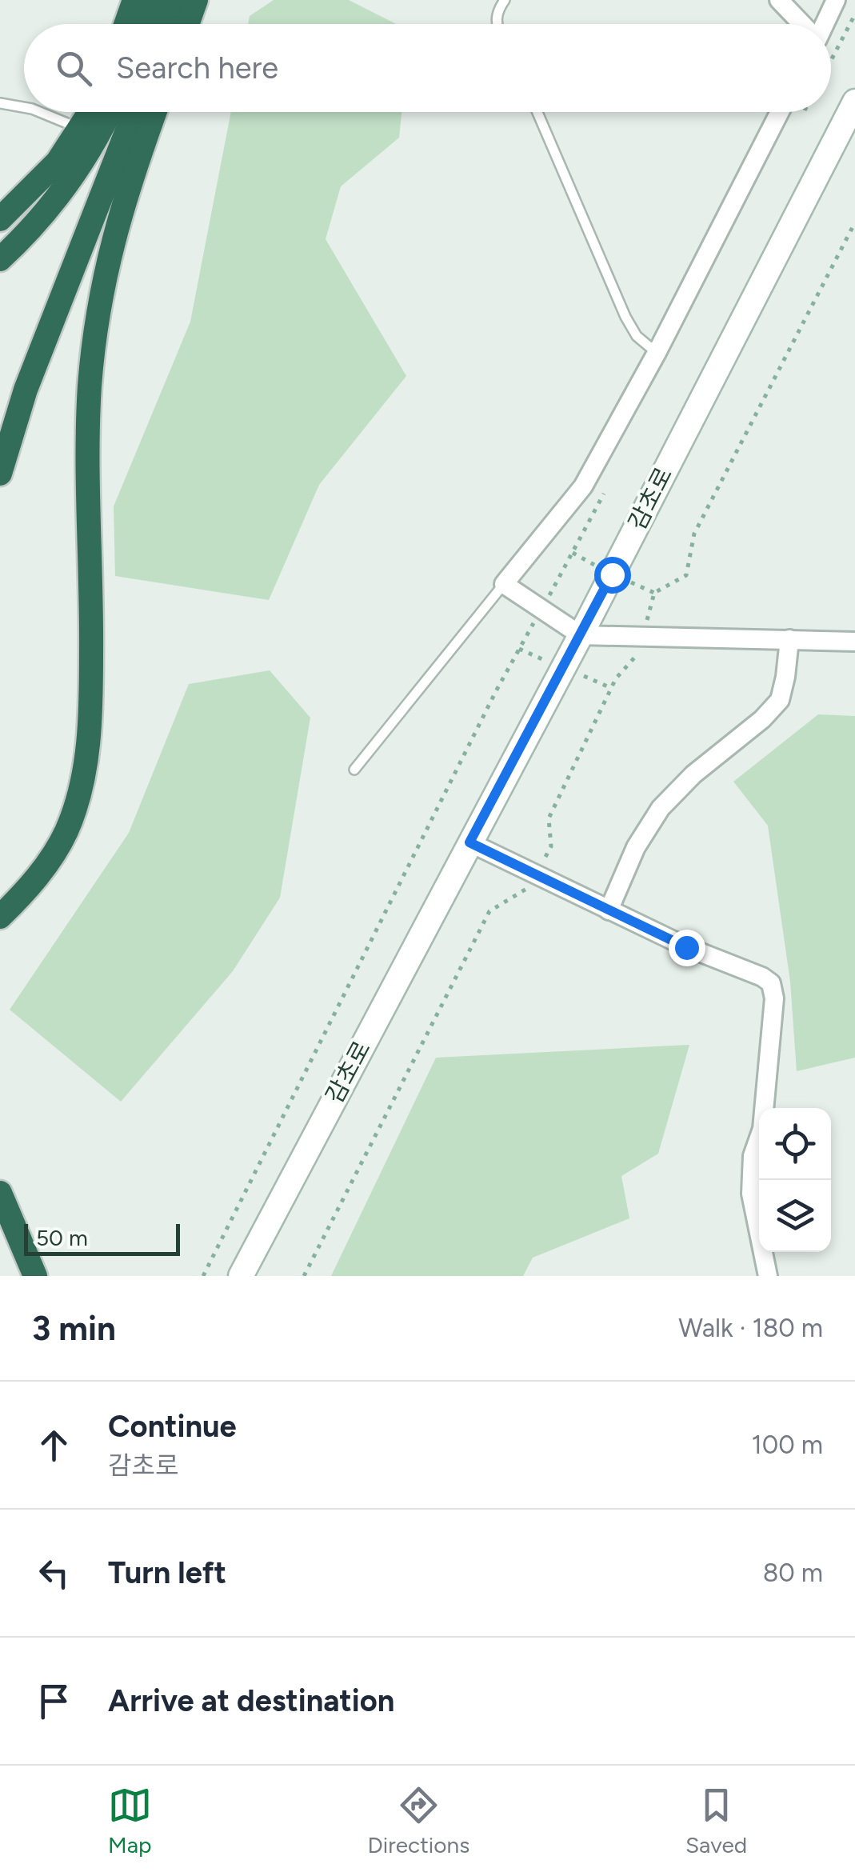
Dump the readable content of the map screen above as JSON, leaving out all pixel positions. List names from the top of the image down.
{
  "streets": {
    "main road": ["감초로"]
  },
  "scale_bar": "50 m",
  "page": {
    "search": "Search here",
    "scale": "50 m",
    "heading": ["3 min", "Walk · 180 m"],
    "list": [
      ["Continue", "감초로", "100 m"],
      ["Turn left", "80 m"],
      "Arrive at destination"
    ],
    "nav": ["Map", "Directions", "Saved"]
  }
}
